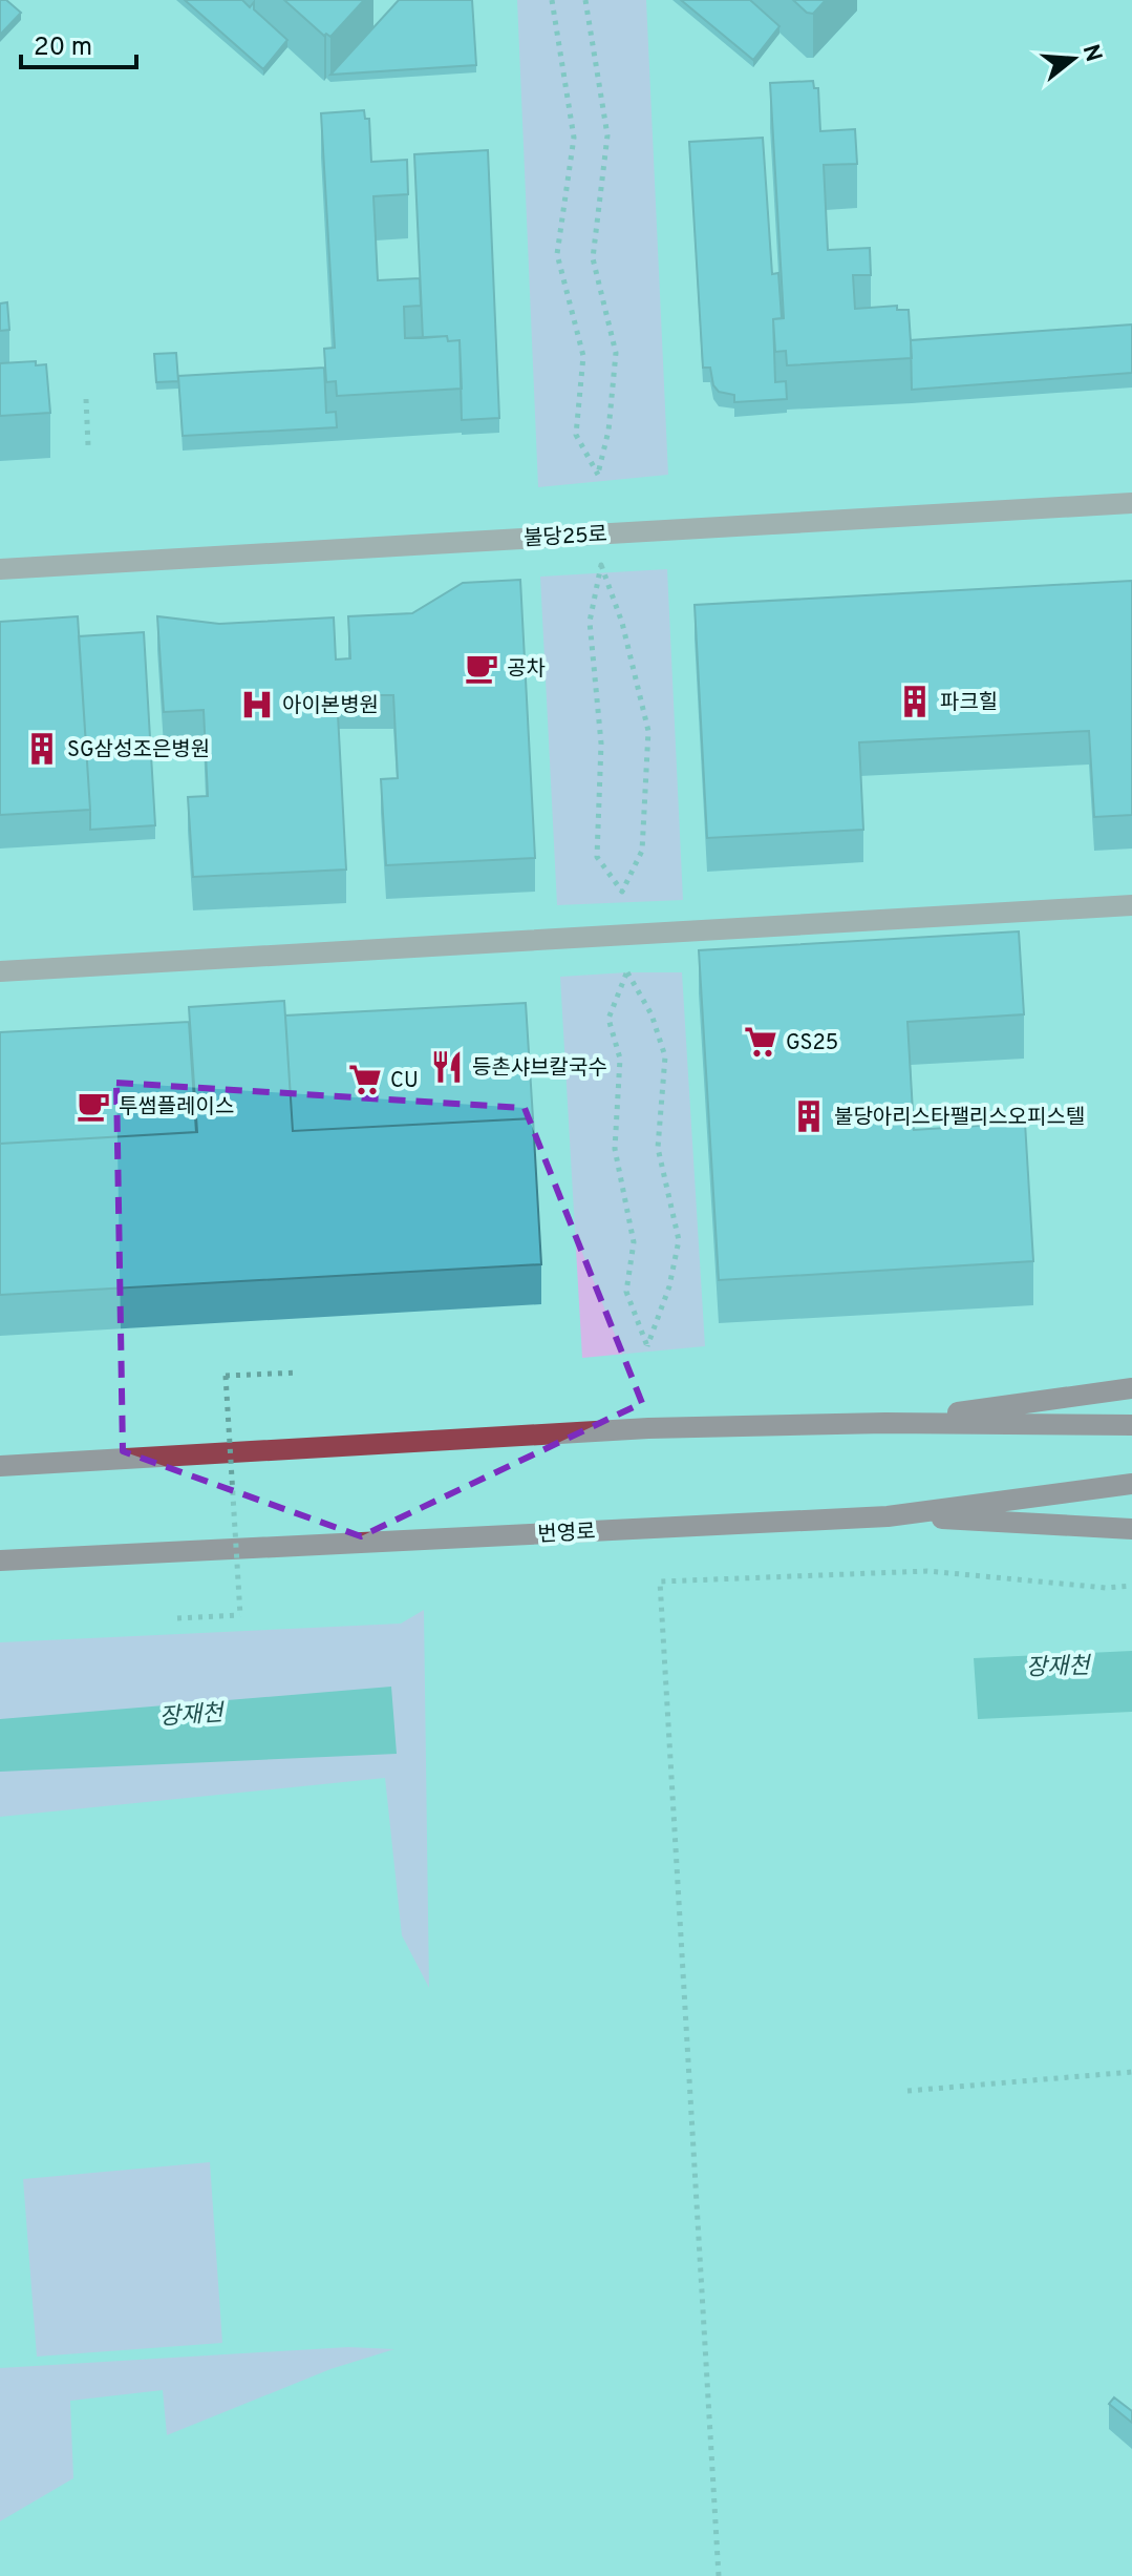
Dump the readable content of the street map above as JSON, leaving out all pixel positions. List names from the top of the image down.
{
  "streets": {
    "main road": ["번영로"],
    "street": ["불당25로"]
  },
  "water": ["장재천"],
  "places": {
    "cafe": ["공차", "투썸플레이스"],
    "building": ["파크힐", "SG삼성조은병원", "불당아리스타팰리스오피스텔"],
    "hospital": ["아이본병원"],
    "supermarket": ["GS25", "CU"],
    "restaurant": ["등촌샤브칼국수"]
  },
  "scale_bar": "20 m",
  "north": "right"
}
